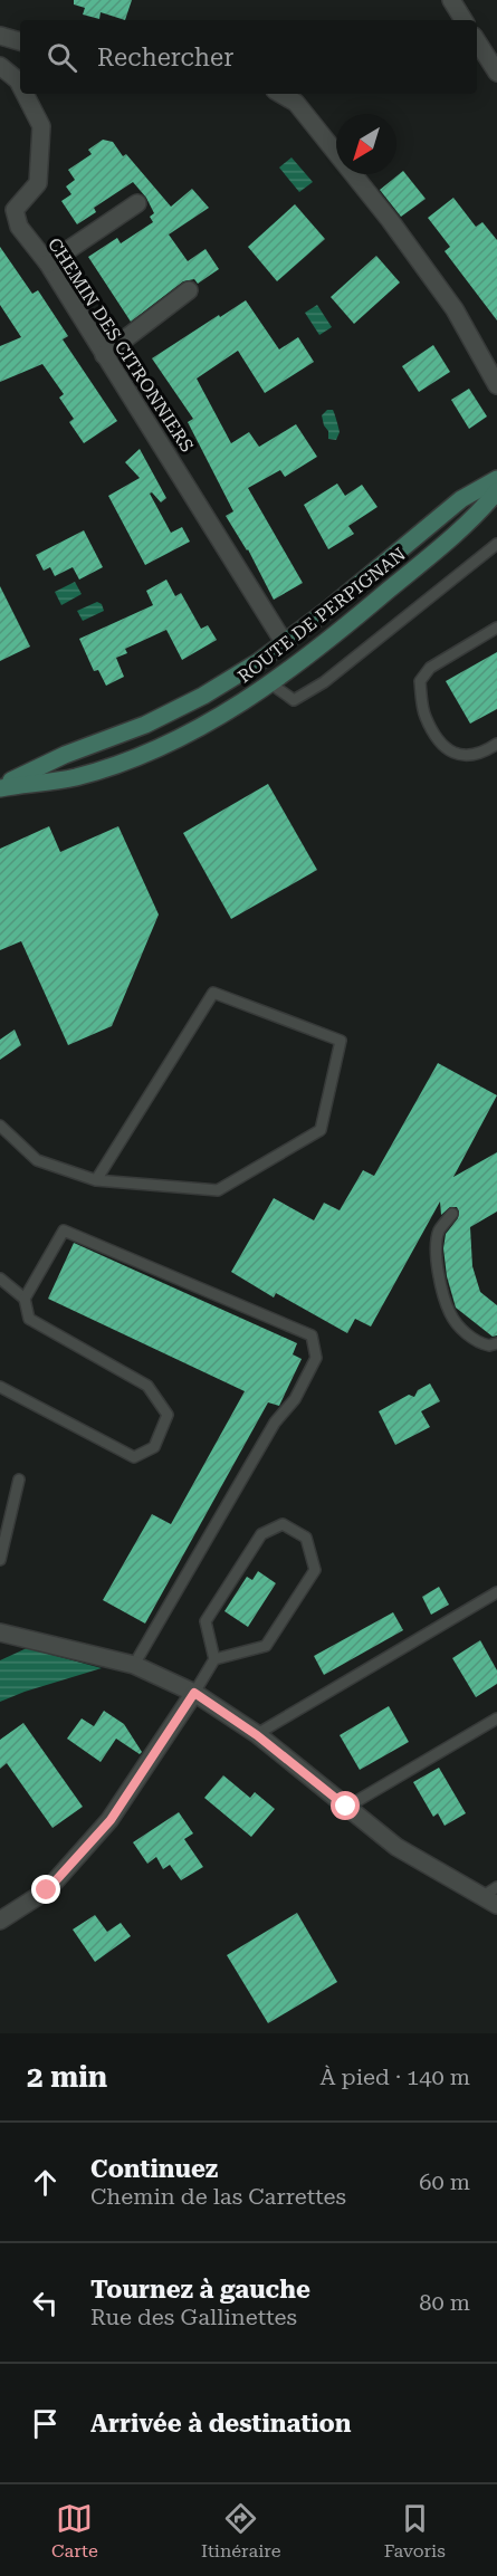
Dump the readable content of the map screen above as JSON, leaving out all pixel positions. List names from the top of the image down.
{
  "streets": {
    "main road": ["ROUTE DE PERPIGNAN"],
    "street": ["CHEMIN DES CITRONNIERS"]
  },
  "crossings": [
    ["CHEMIN DES CITRONNIERS", "ROUTE DE PERPIGNAN"]
  ],
  "north": "bottom left",
  "page": {
    "search": "Rechercher",
    "heading": ["2 min", "À pied · 140 m"],
    "list": [
      ["Continuez", "Chemin de las Carrettes", "60 m"],
      ["Tournez à gauche", "Rue des Gallinettes", "80 m"],
      "Arrivée à destination"
    ],
    "nav": ["Carte", "Itinéraire", "Favoris"]
  }
}
